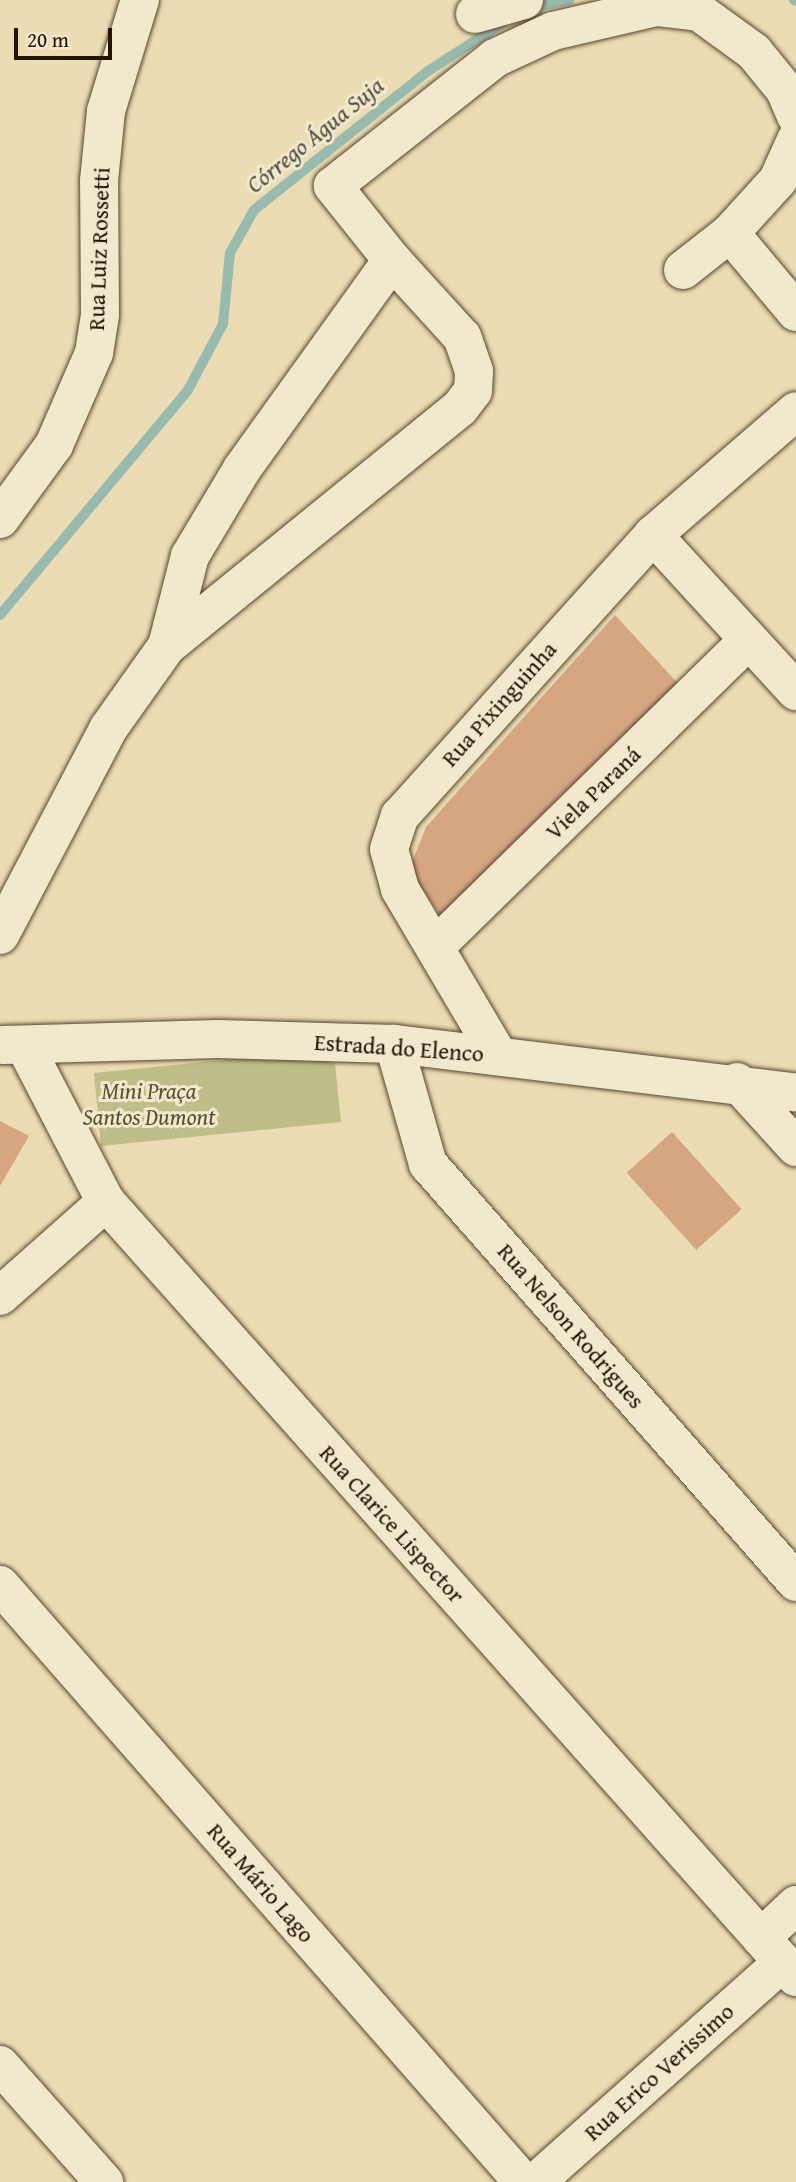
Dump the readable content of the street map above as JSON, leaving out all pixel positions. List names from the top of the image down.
{
  "streets": {
    "street": [
      "Rua Luiz Rossetti",
      "Rua Pixinguinha",
      "Viela Paraná",
      "Estrada do Elenco",
      "Rua Nelson Rodrigues",
      "Rua Clarice Lispector",
      "Rua Mário Lago",
      "Rua Erico Verissimo"
    ]
  },
  "crossings": [
    ["Rua Pixinguinha", "Viela Paraná"],
    ["Rua Pixinguinha", "Estrada do Elenco"],
    ["Estrada do Elenco", "Rua Nelson Rodrigues"],
    ["Estrada do Elenco", "Rua Clarice Lispector"],
    ["Rua Clarice Lispector", "Rua Erico Verissimo"],
    ["Rua Mário Lago", "Rua Erico Verissimo"]
  ],
  "water": ["Córrego Água Suja"],
  "parks": ["Mini Praça Santos Dumont"],
  "scale_bar": "20 m"
}
